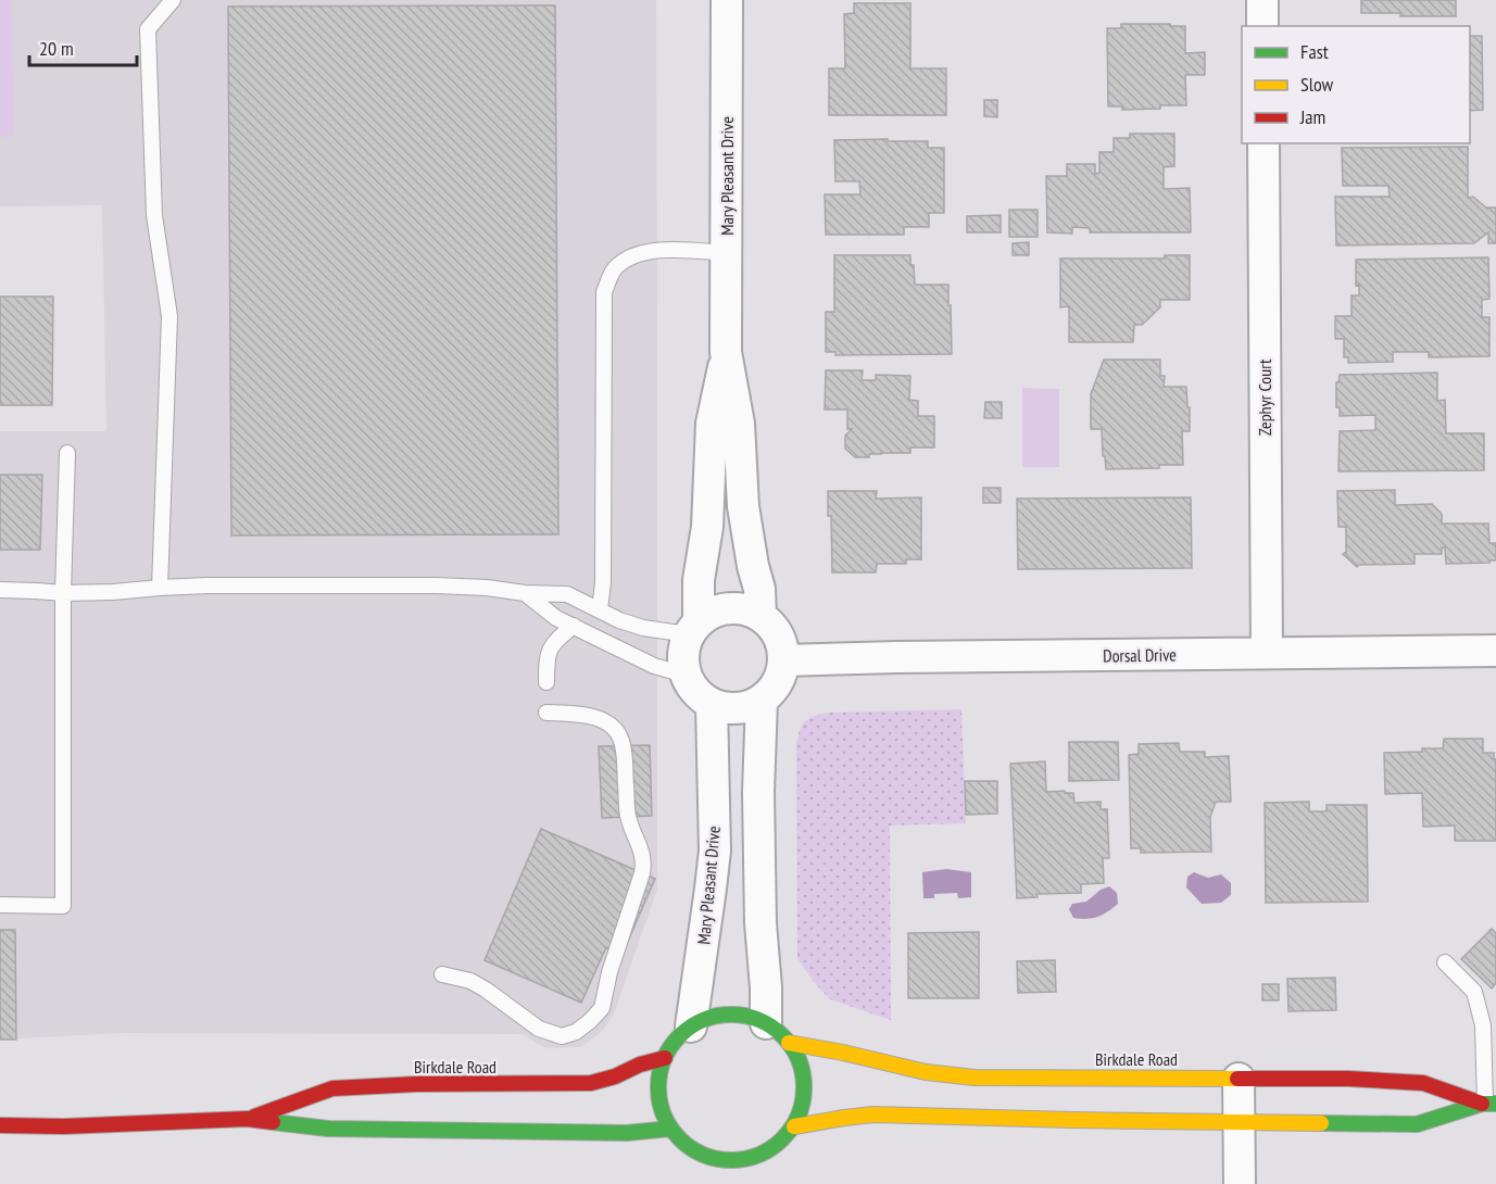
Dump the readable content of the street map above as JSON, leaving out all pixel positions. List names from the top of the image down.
{
  "streets": {
    "main road": ["Birkdale Road"],
    "street": ["Mary Pleasant Drive", "Zephyr Court", "Dorsal Drive"]
  },
  "crossings": [
    ["Mary Pleasant Drive", "Dorsal Drive"],
    ["Mary Pleasant Drive", "Birkdale Road"],
    ["Zephyr Court", "Dorsal Drive"]
  ],
  "legend": ["Fast", "Slow", "Jam"],
  "scale_bar": "20 m"
}
